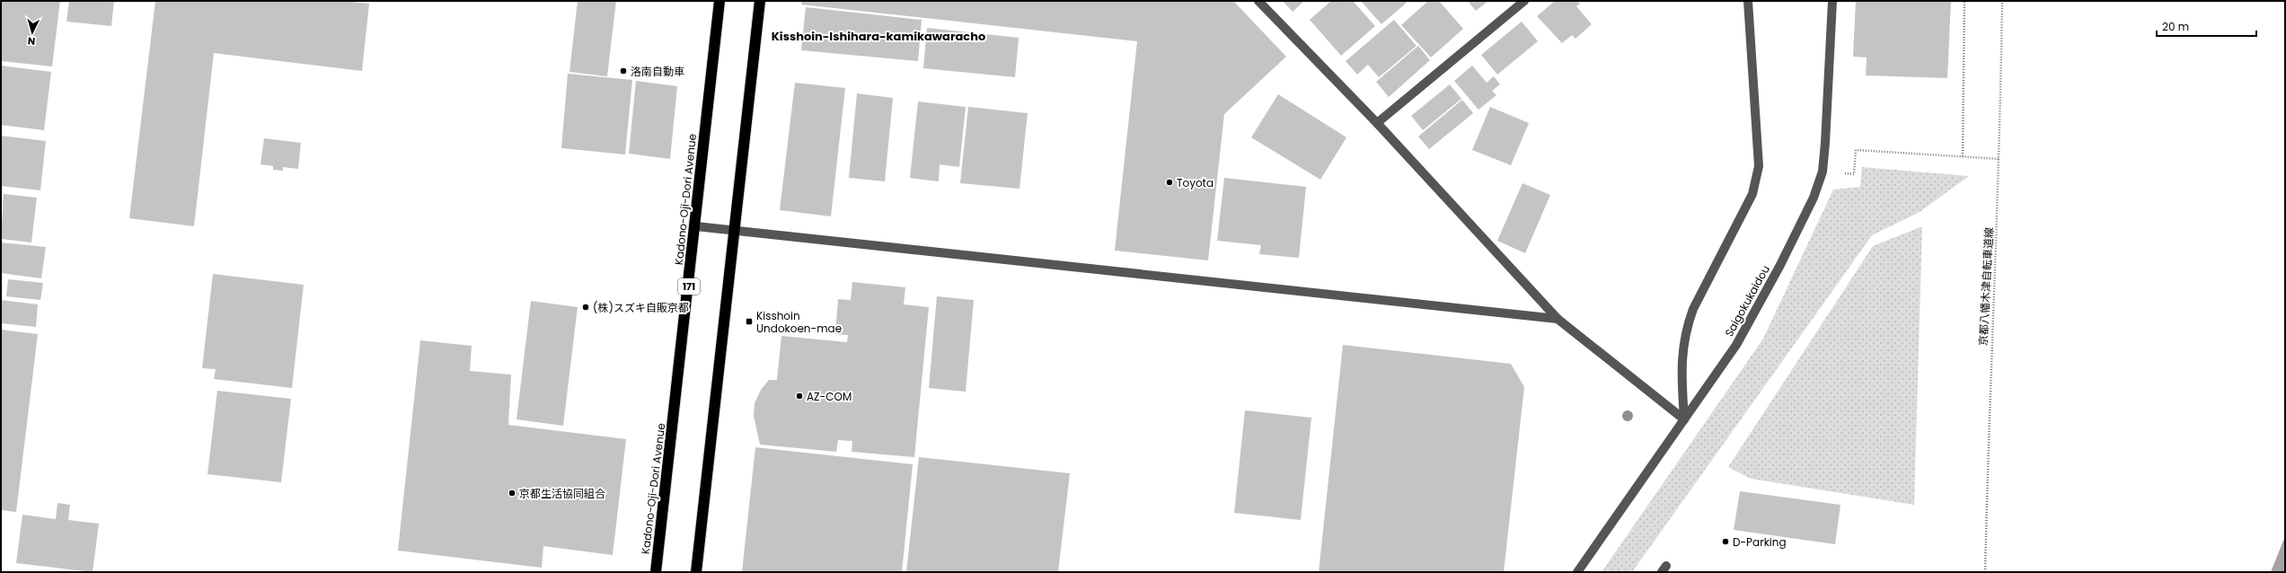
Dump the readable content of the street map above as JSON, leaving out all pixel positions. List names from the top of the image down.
{
  "streets": {
    "highway": ["Kadono-Oji-Dori Avenue", "171"],
    "street": ["Saigokukaidou"],
    "path": ["京都八幡木津自転車道線"]
  },
  "districts": ["Kisshoin-Ishihara-kamikawaracho"],
  "places": {
    "other": [
      "洛南自動車",
      "Toyota",
      "(株)スズキ自販京都",
      "AZ-COM",
      "京都生活協同組合",
      "D-Parking"
    ],
    "transit": ["Kisshoin Undokoen-mae"]
  },
  "scale_bar": "20 m",
  "north": "bottom"
}
